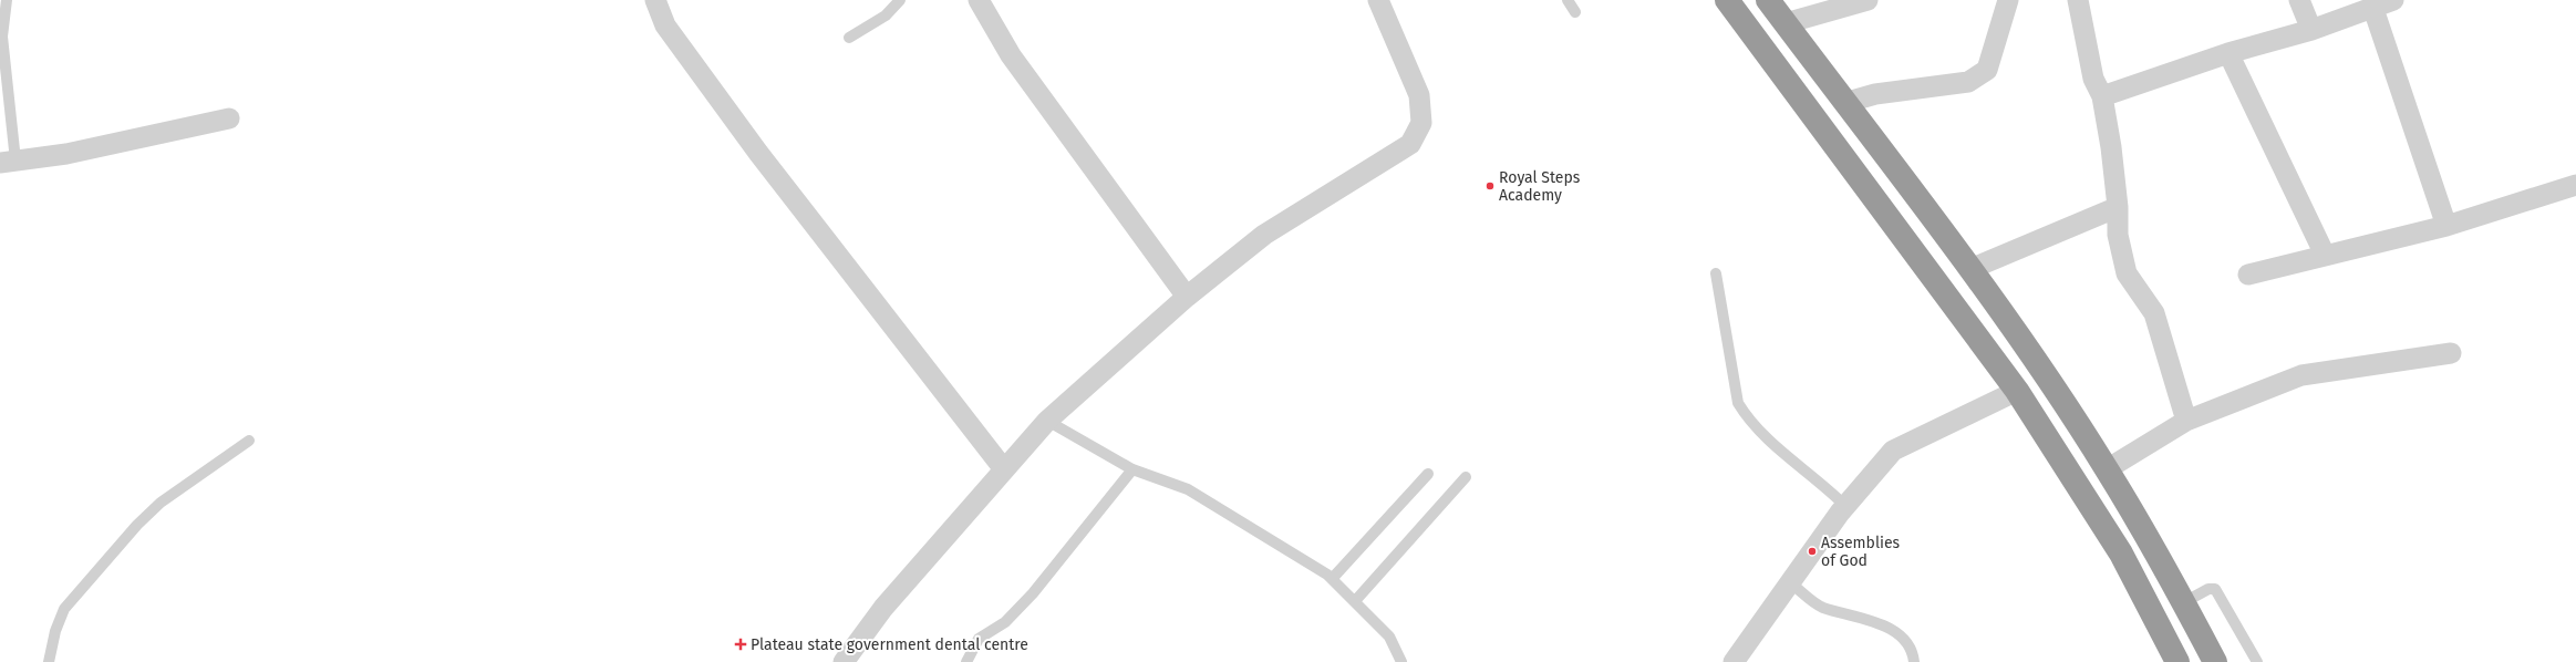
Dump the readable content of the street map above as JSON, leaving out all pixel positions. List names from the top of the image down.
{
  "places": {
    "other": ["Royal Steps Academy", "Assemblies of God"],
    "health": ["Plateau state government dental centre"]
  }
}
